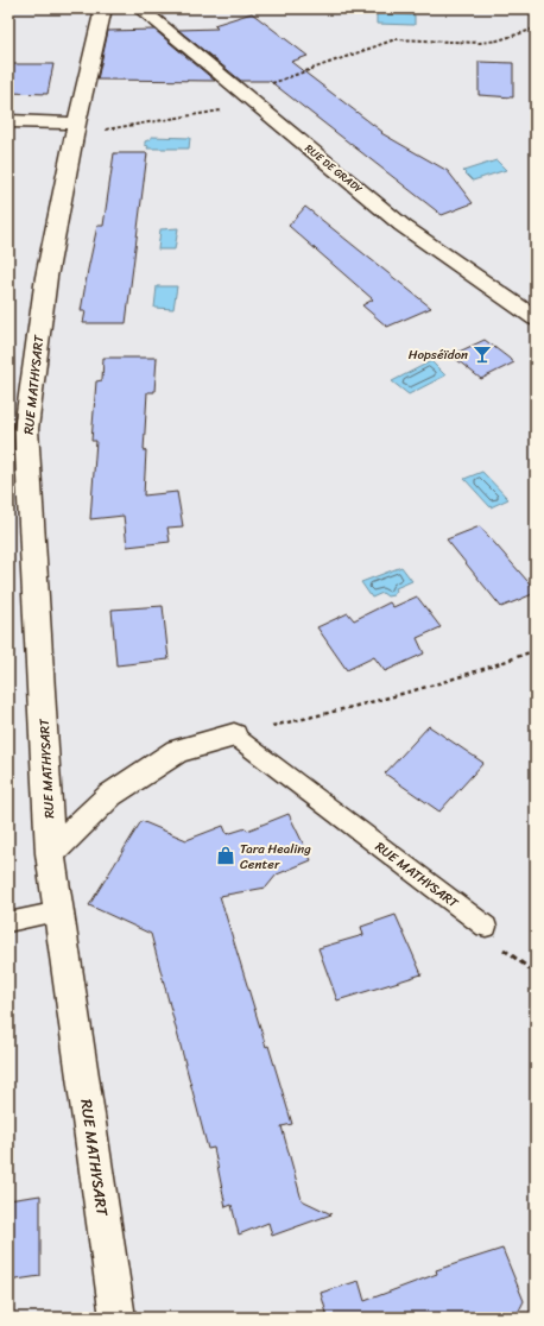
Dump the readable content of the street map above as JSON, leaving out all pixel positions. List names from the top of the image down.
{
  "streets": {
    "street": ["RUE DE GRADY", "RUE MATHYSART"]
  },
  "places": {
    "bar": ["Hopséïdon"],
    "shop": ["Tara Healing Center"]
  }
}
